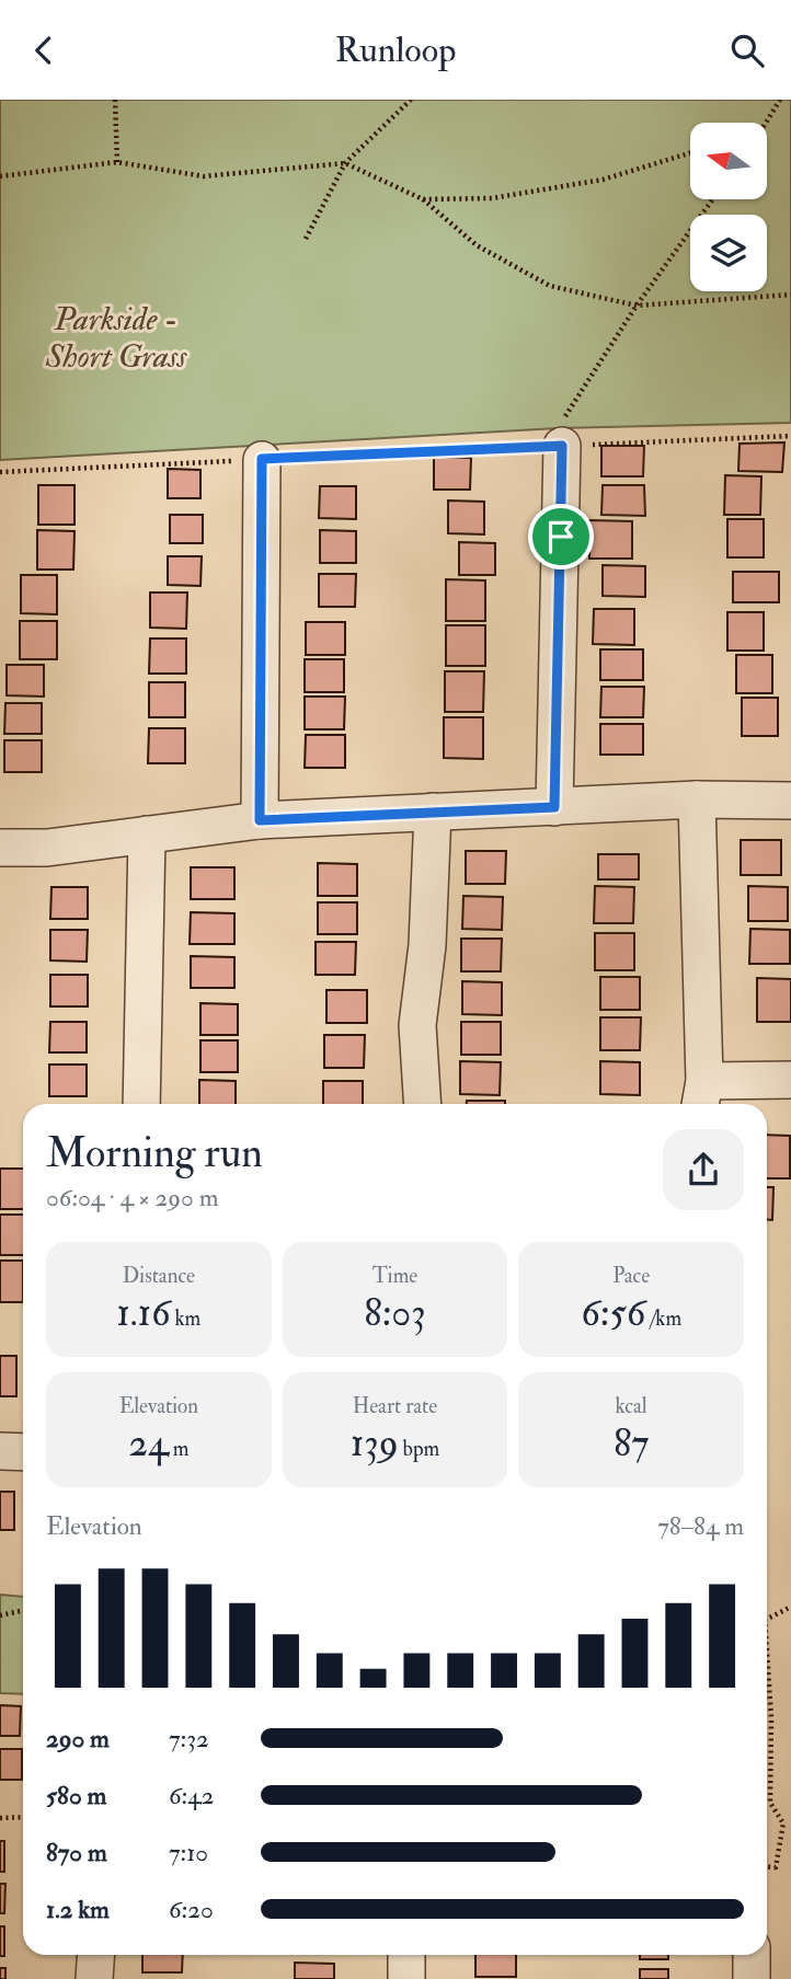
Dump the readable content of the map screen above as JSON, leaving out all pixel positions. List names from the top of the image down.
{
  "parks": ["Parkside - Short Grass"],
  "north": "left",
  "page": {
    "header": "Runloop",
    "heading": ["Morning run", "06:04 · 4 × 290 m"],
    "stats": [
      ["Distance", "1.16 km"],
      ["Time", "8:03"],
      ["Pace", "6:56 /km"],
      ["Elevation", "24 m"],
      ["Heart rate", "139 bpm"],
      ["kcal", "87"]
    ],
    "chart": ["Elevation", "78–84 m"],
    "list": [
      {
        "name": "290 m",
        "note": "7:32"
      },
      {
        "name": "580 m",
        "note": "6:42"
      },
      {
        "name": "870 m",
        "note": "7:10"
      },
      {
        "name": "1.2 km",
        "note": "6:20"
      }
    ]
  }
}
